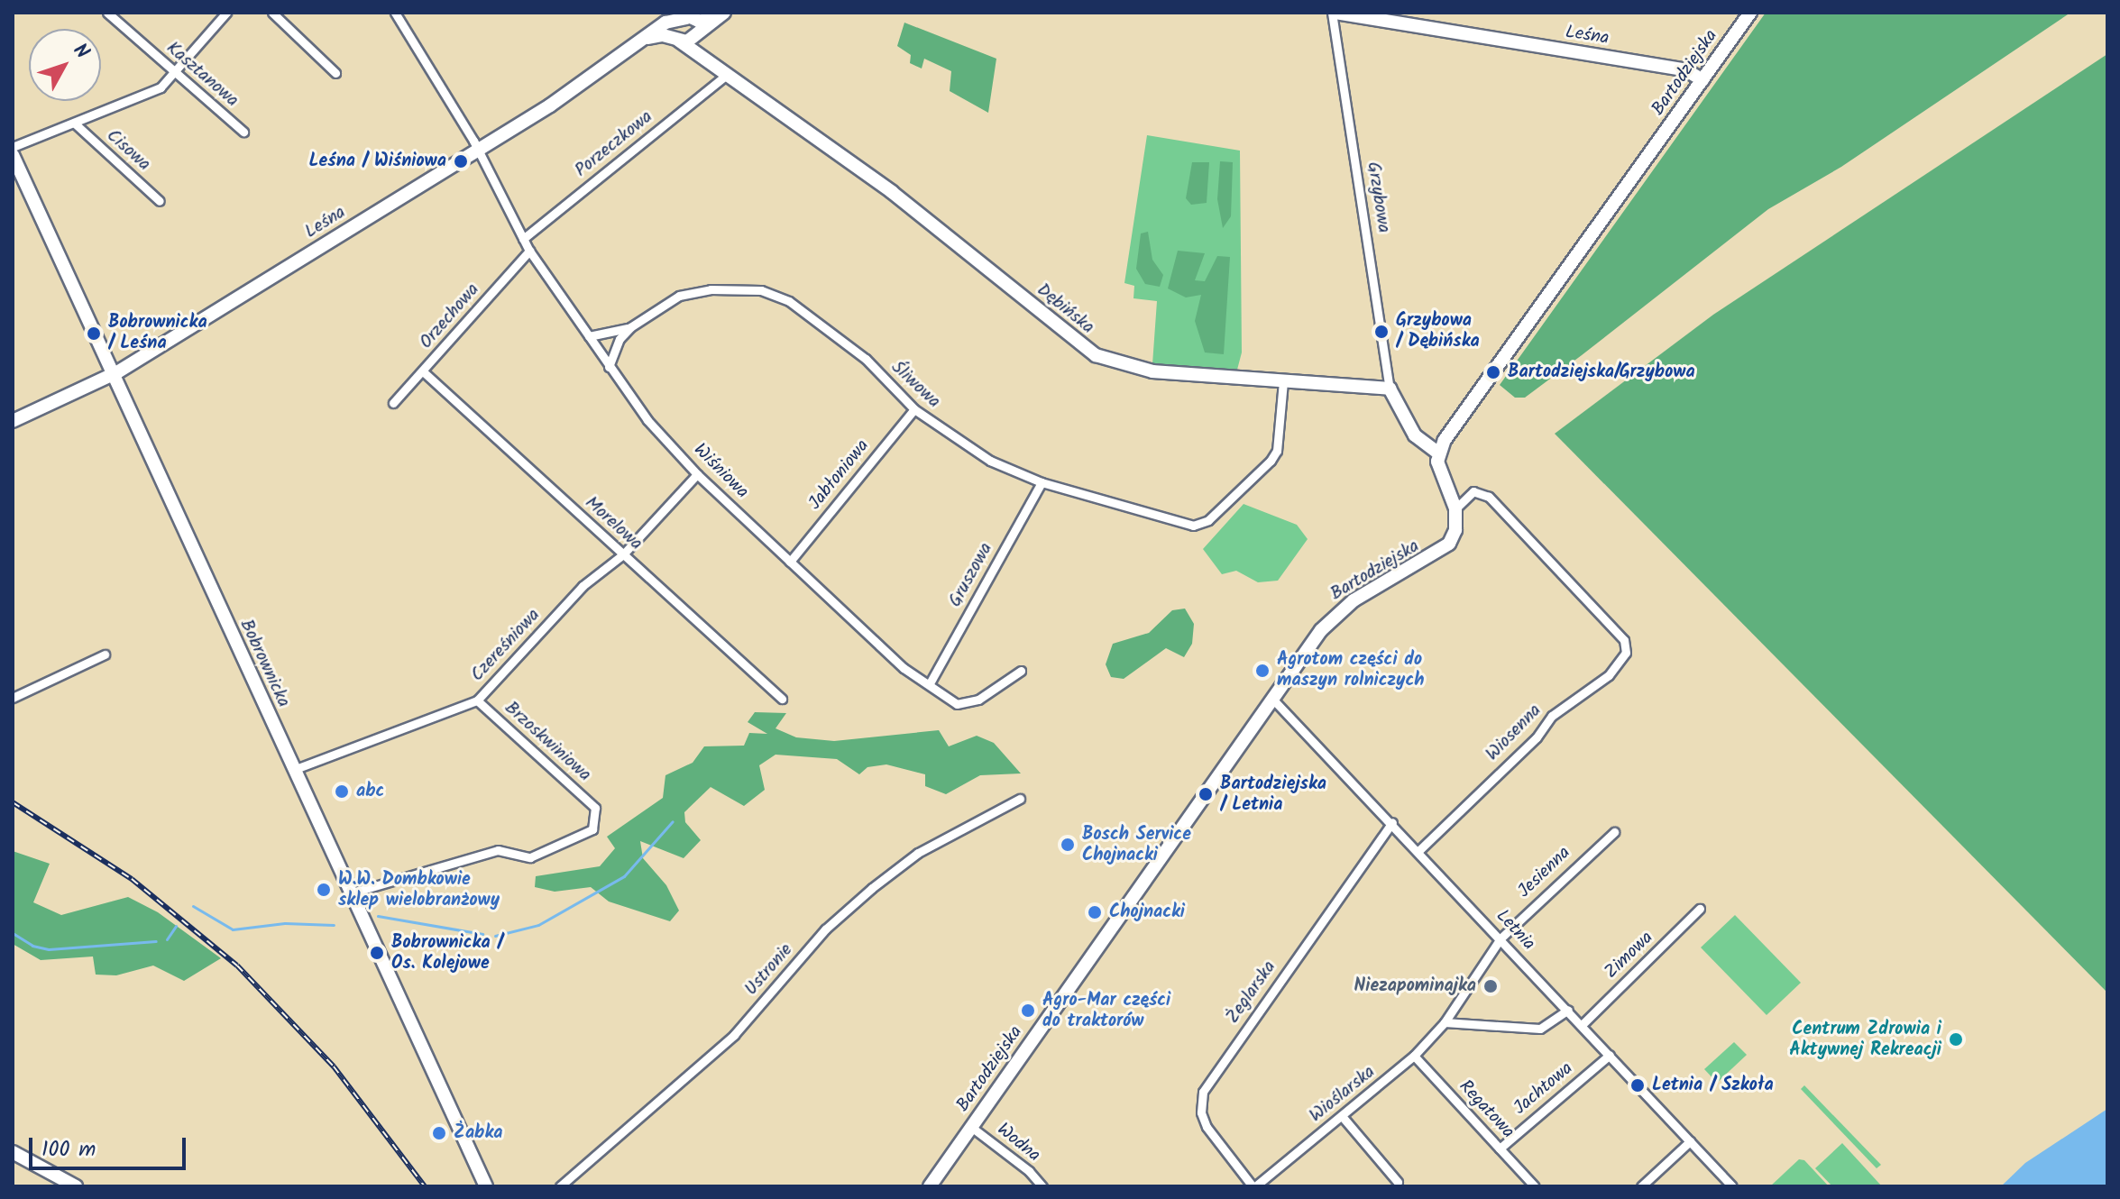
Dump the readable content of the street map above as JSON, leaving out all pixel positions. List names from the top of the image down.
{
  "streets": {
    "street": [
      "Leśna",
      "Bartodziejska",
      "Kasztanowa",
      "Porzeczkowa",
      "Cisowa",
      "Grzybowa",
      "Dębińska",
      "Orzechowa",
      "Śliwowa",
      "Wiśniowa",
      "Jabłoniowa",
      "Morelowa",
      "Gruszowa",
      "Czereśniowa",
      "Bobrownicka",
      "Wiosenna",
      "Brzoskwiniowa",
      "Jesienna",
      "Letnia",
      "Zimowa",
      "Ustronie",
      "Żeglarska",
      "Jachtowa",
      "Wioślarska",
      "Regatowa",
      "Wodna"
    ]
  },
  "crossings": [
    ["Leśna", "Bartodziejska"],
    ["Leśna", "Grzybowa"],
    ["Leśna", "Dębińska"],
    ["Leśna", "Wiśniowa"],
    ["Leśna", "Bobrownicka"],
    ["Bartodziejska", "Wiosenna"],
    ["Bartodziejska", "Letnia"],
    ["Bartodziejska", "Wodna"],
    ["Porzeczkowa", "Dębińska"],
    ["Porzeczkowa", "Wiśniowa"],
    ["Grzybowa", "Dębińska"],
    ["Dębińska", "Śliwowa"],
    ["Orzechowa", "Wiśniowa"],
    ["Orzechowa", "Morelowa"],
    ["Śliwowa", "Wiśniowa"],
    ["Śliwowa", "Jabłoniowa"],
    ["Śliwowa", "Gruszowa"],
    ["Wiśniowa", "Jabłoniowa"],
    ["Wiśniowa", "Gruszowa"],
    ["Wiśniowa", "Czereśniowa"],
    ["Morelowa", "Czereśniowa"],
    ["Czereśniowa", "Bobrownicka"],
    ["Czereśniowa", "Brzoskwiniowa"],
    ["Bobrownicka", "Brzoskwiniowa"],
    ["Wiosenna", "Letnia"],
    ["Jesienna", "Letnia"],
    ["Jesienna", "Wioślarska"],
    ["Letnia", "Zimowa"],
    ["Letnia", "Żeglarska"],
    ["Letnia", "Jachtowa"],
    ["Letnia", "Wioślarska"],
    ["Żeglarska", "Wioślarska"],
    ["Jachtowa", "Regatowa"],
    ["Wioślarska", "Regatowa"]
  ],
  "places": [
    "Leśna / Wiśniowa",
    "Grzybowa / Dębińska",
    "Bobrownicka / Leśna",
    "Bartodziejska/Grzybowa",
    "Agrotom części do maszyn rolniczych",
    "abc",
    "Bartodziejska / Letnia",
    "Bosch Service Chojnacki",
    "W.W. Dombkowie sklep wielobranżowy",
    "Chojnacki",
    "Bobrownicka / Os. Kolejowe",
    "Niezapominajka",
    "Agro-Mar części do traktorów",
    "Centrum Zdrowia i Aktywnej Rekreacji",
    "Letnia / Szkoła",
    "Żabka"
  ],
  "scale_bar": "100 m",
  "north": "top right"
}
